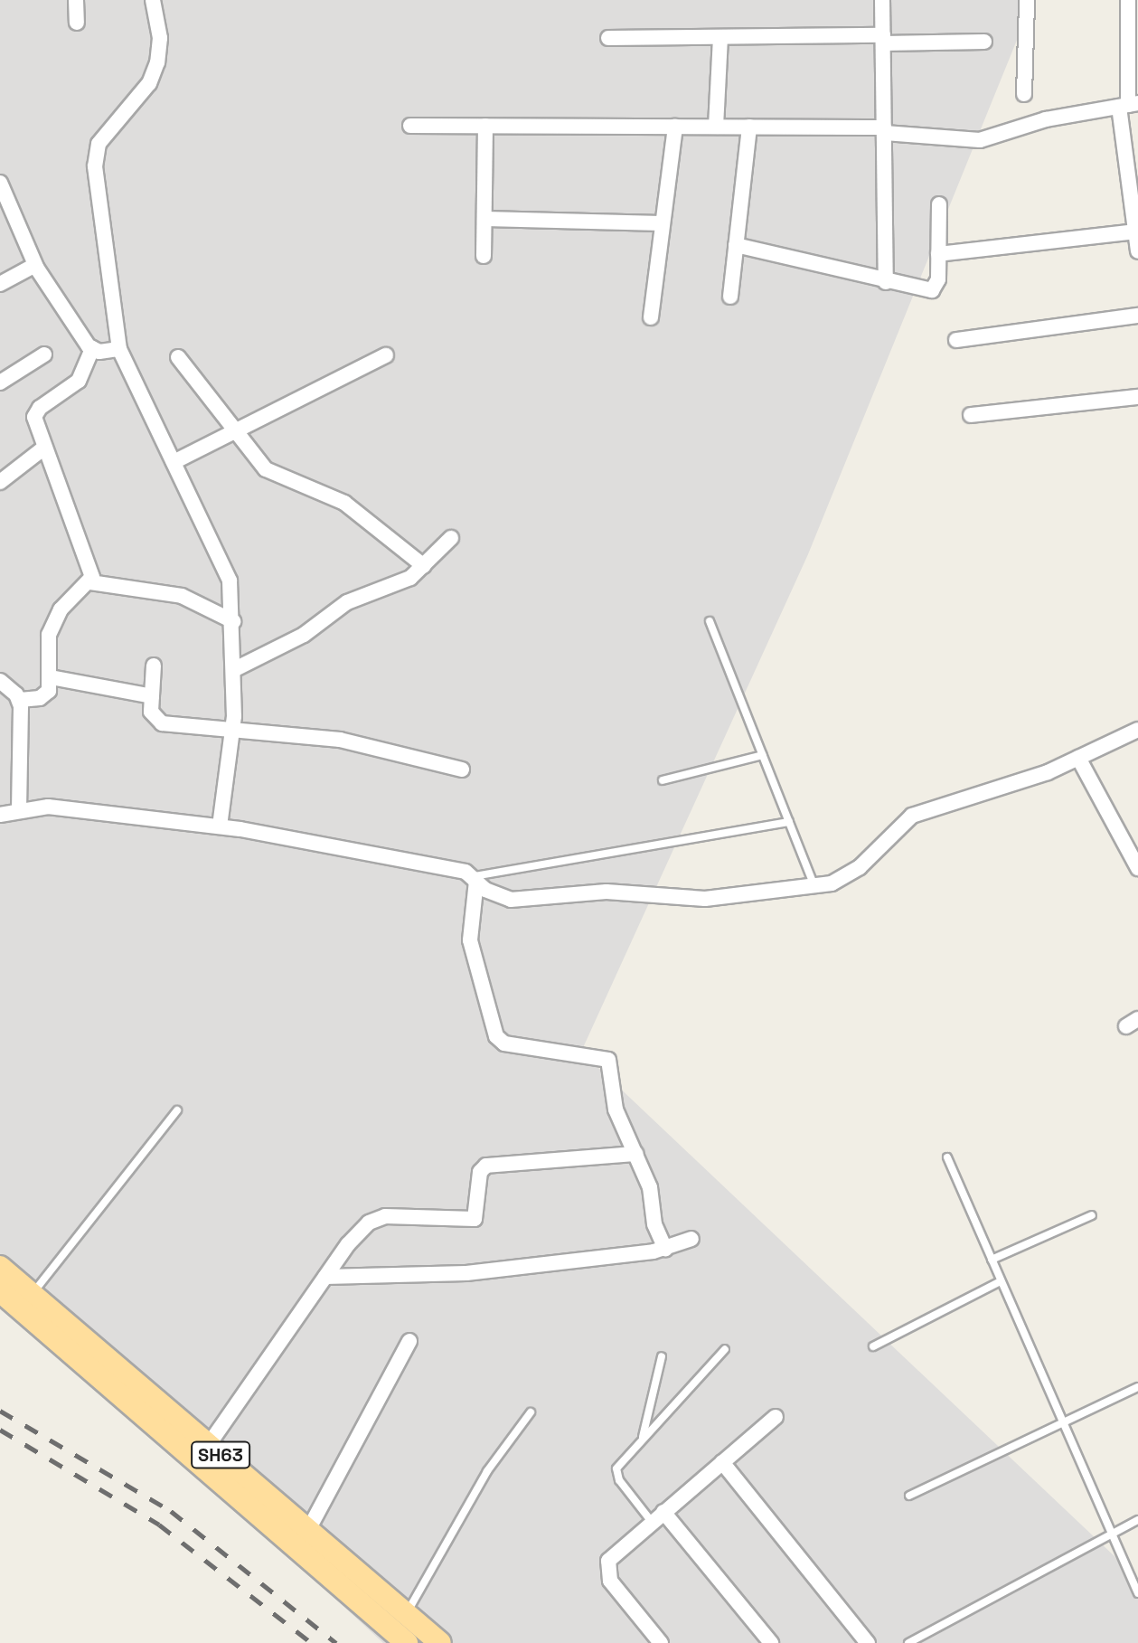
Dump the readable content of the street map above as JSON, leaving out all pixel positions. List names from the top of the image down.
{
  "streets": {
    "main road": ["SH63"]
  }
}
